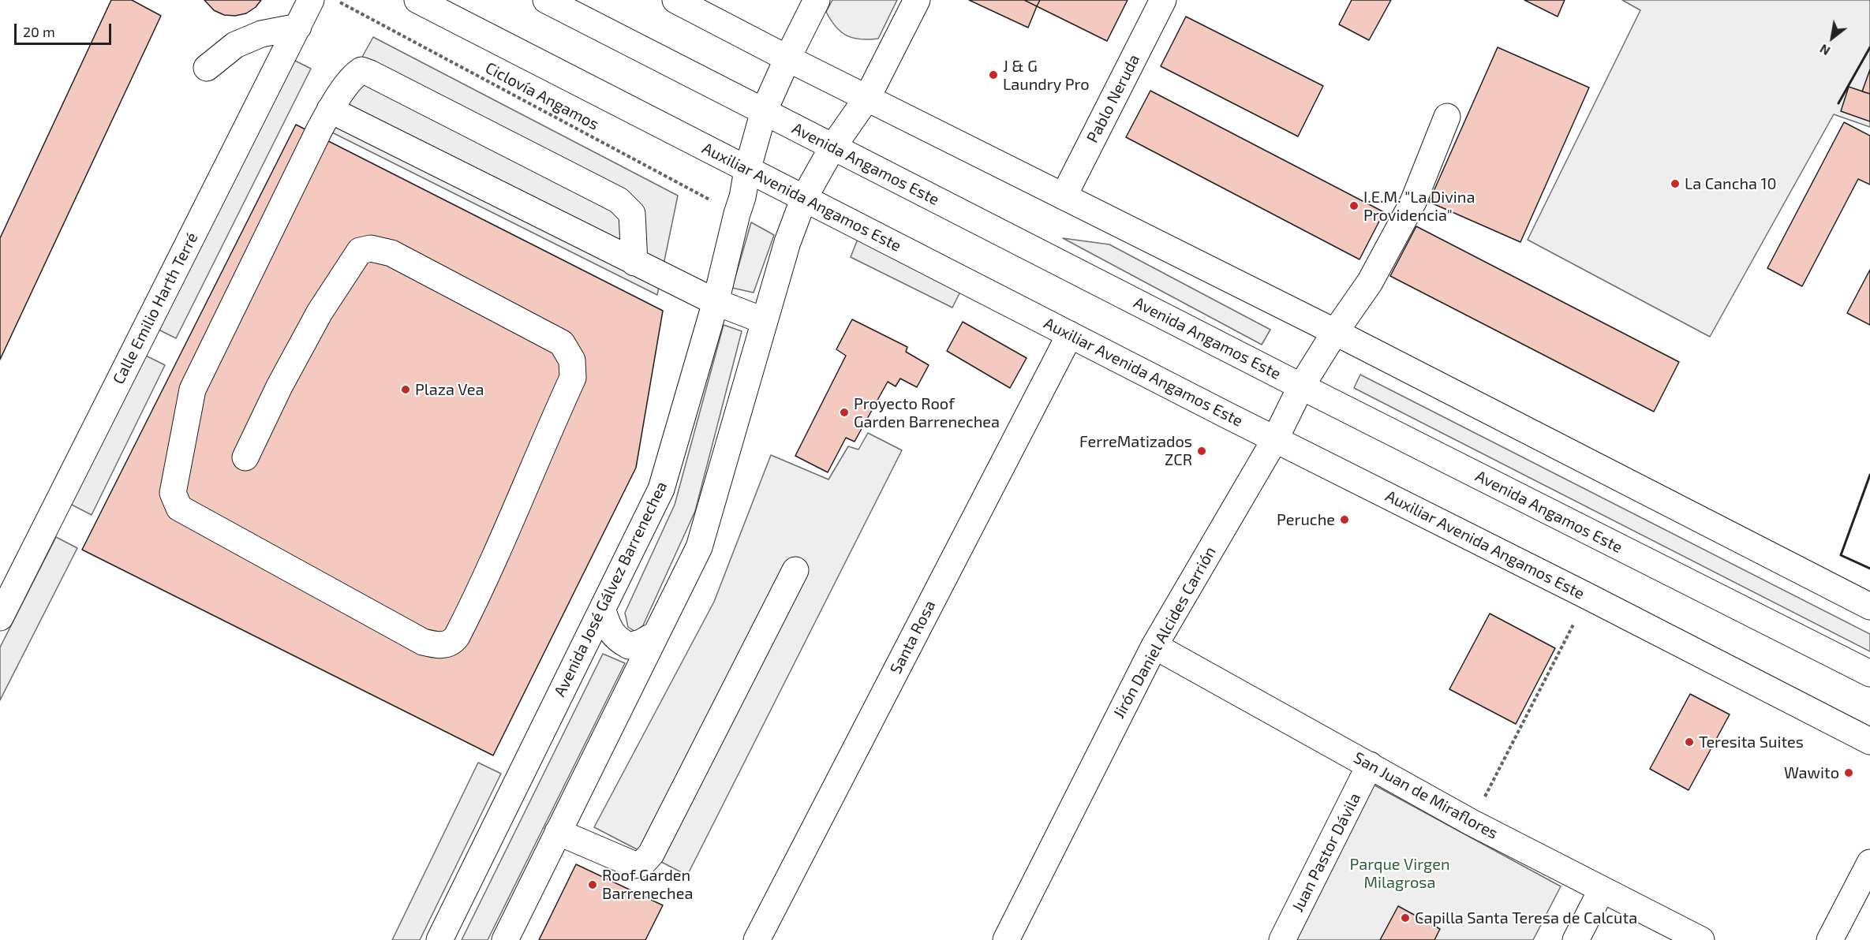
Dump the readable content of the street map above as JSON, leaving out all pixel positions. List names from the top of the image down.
{
  "streets": {
    "main road": [
      "Pablo Neruda",
      "Avenida Angamos Este",
      "Auxiliar Avenida Angamos Este",
      "Calle Emilio Harth Terré",
      "Avenida José Gálvez Barrenechea",
      "Jirón Daniel Alcides Carrión",
      "Santa Rosa",
      "San Juan de Miraflores",
      "Juan Pastor Dávila"
    ],
    "path": ["Ciclovía Angamos"]
  },
  "crossings": [
    ["Ciclovía Angamos", "Avenida José Gálvez Barrenechea"],
    ["Avenida Angamos Este", "Avenida José Gálvez Barrenechea"],
    ["Avenida Angamos Este", "Jirón Daniel Alcides Carrión"],
    ["Auxiliar Avenida Angamos Este", "Avenida José Gálvez Barrenechea"],
    ["Auxiliar Avenida Angamos Este", "Jirón Daniel Alcides Carrión"],
    ["Auxiliar Avenida Angamos Este", "Santa Rosa"],
    ["Jirón Daniel Alcides Carrión", "San Juan de Miraflores"],
    ["San Juan de Miraflores", "Juan Pastor Dávila"]
  ],
  "parks": ["Parque Virgen Milagrosa"],
  "places": [
    "J & G Laundry Pro",
    "La Cancha 10",
    "I.E.M. \"La Divina Providencia\"",
    "Plaza Vea",
    "Proyecto Roof Garden Barrenechea",
    "FerreMatizados ZCR",
    "Peruche",
    "Teresita Suites",
    "Wawito",
    "Roof Garden Barrenechea",
    "Capilla Santa Teresa de Calcuta"
  ],
  "scale_bar": "20 m",
  "north": "bottom left"
}
